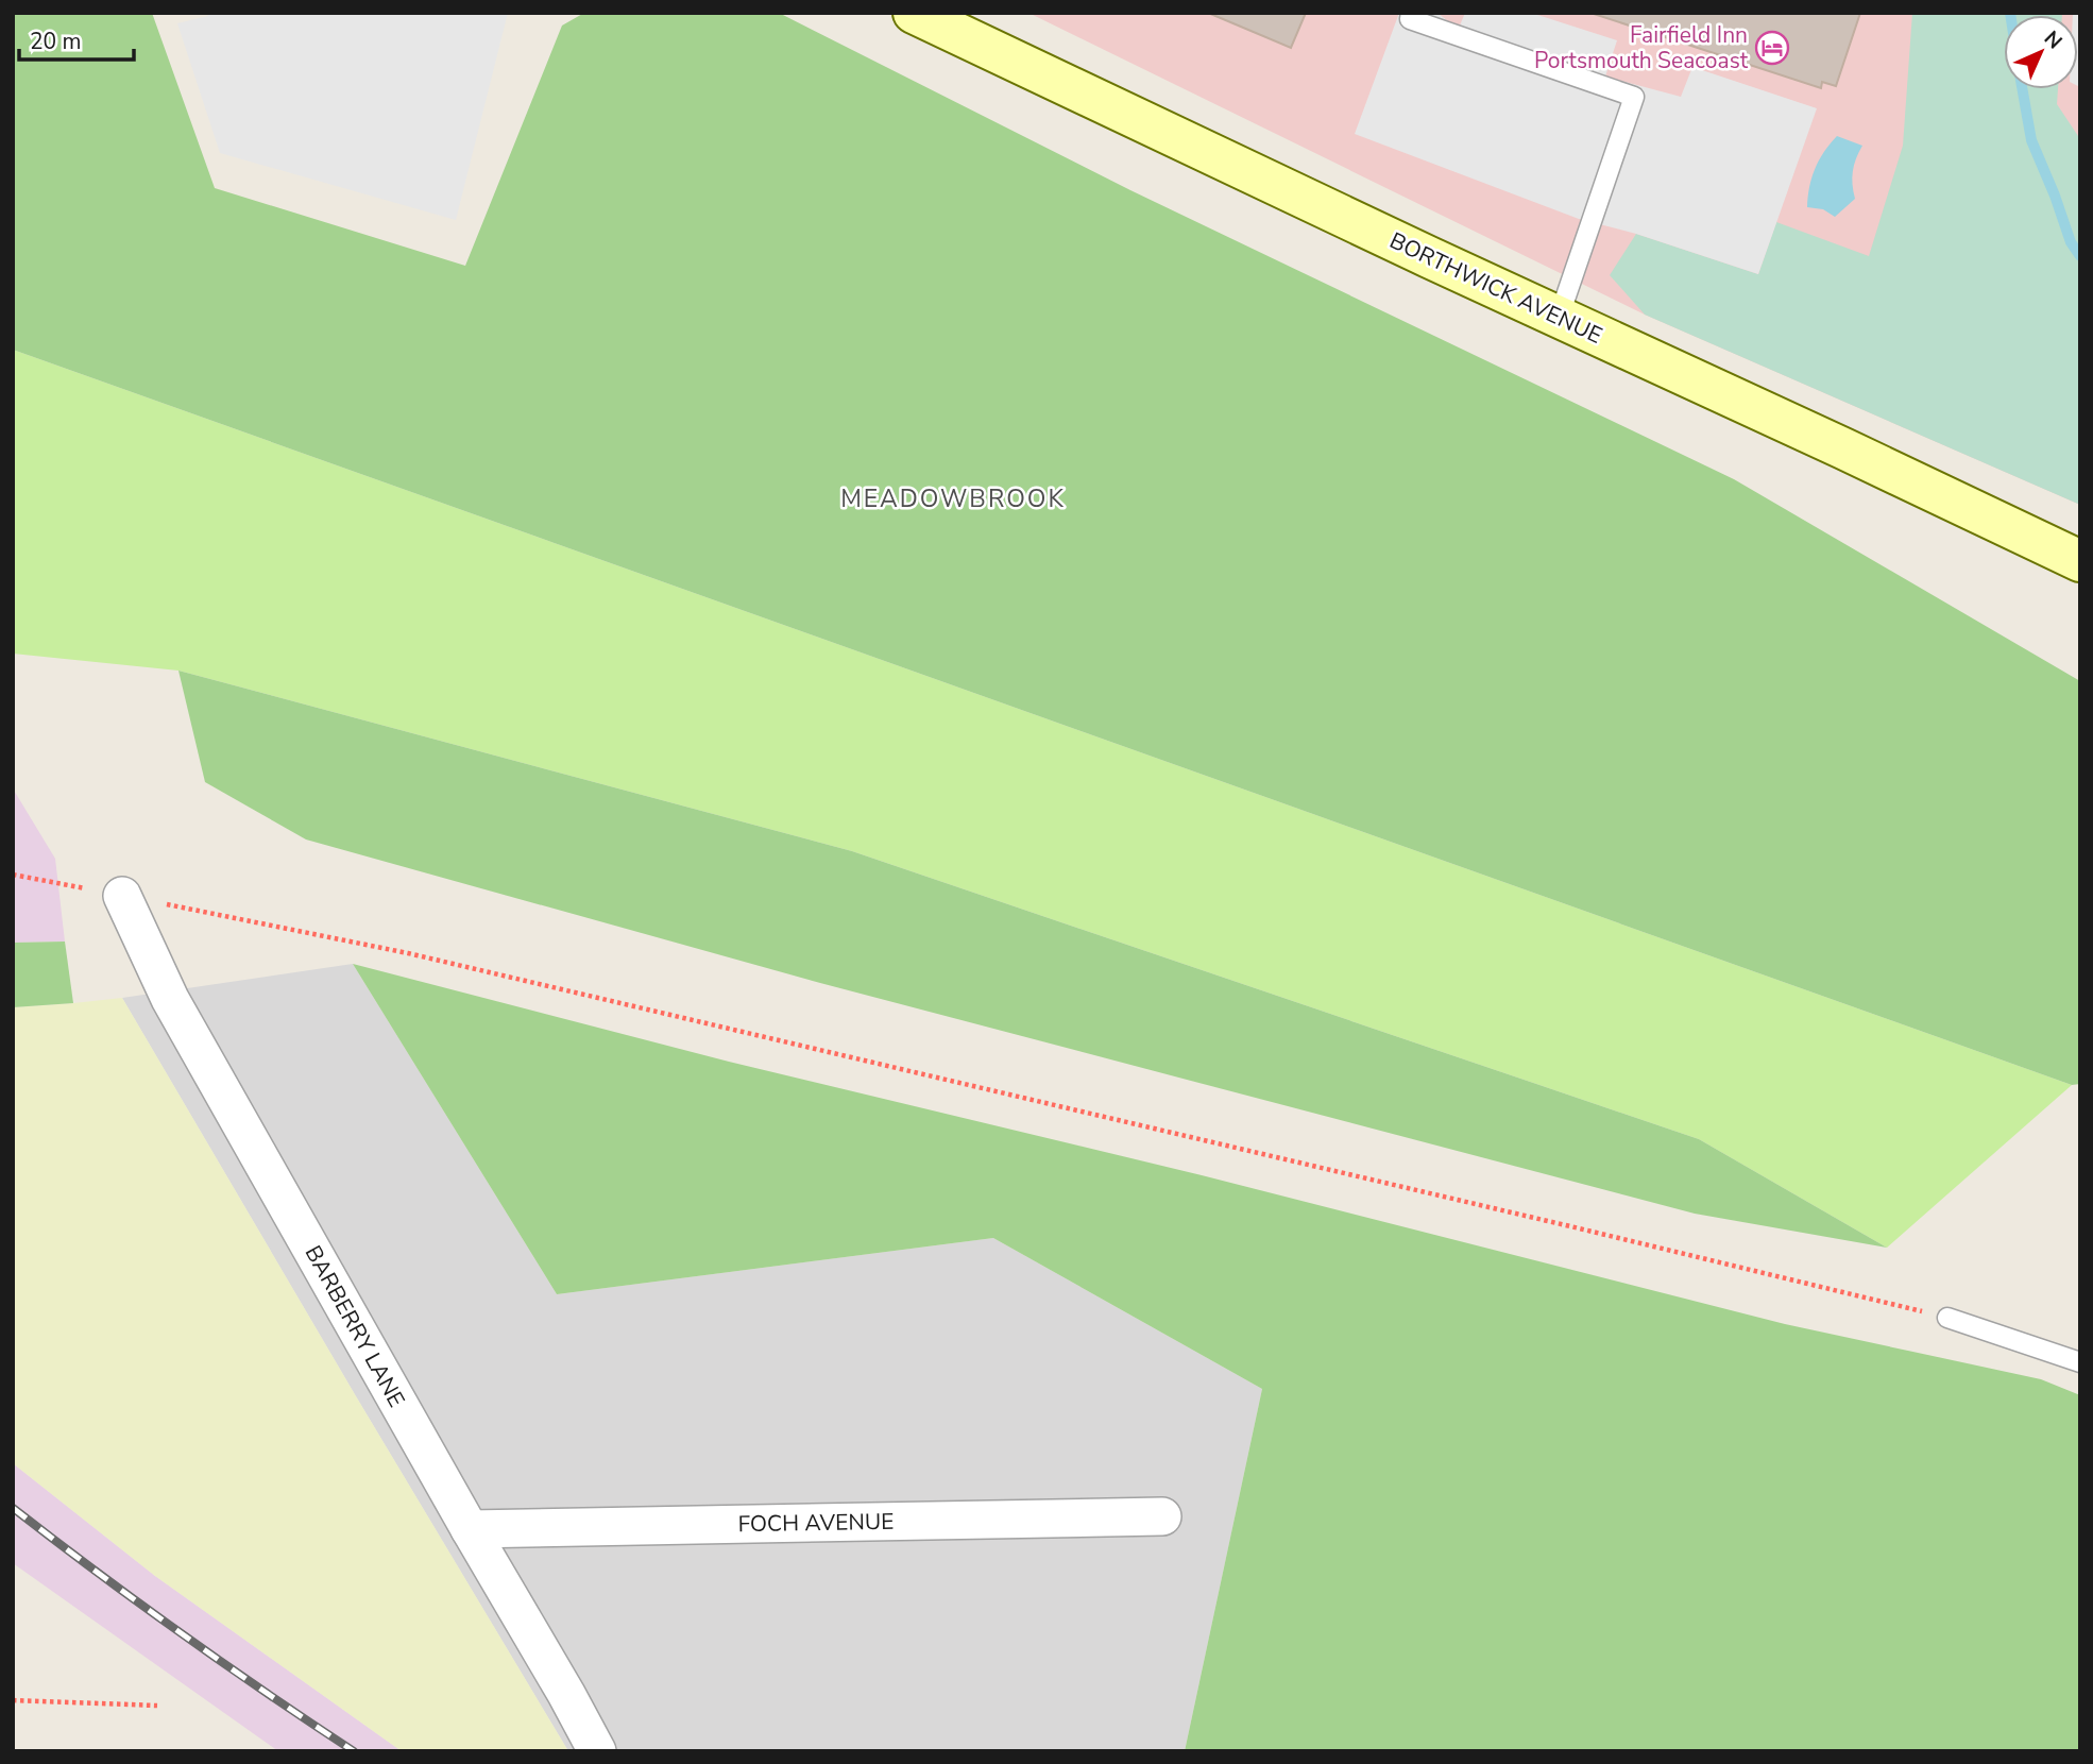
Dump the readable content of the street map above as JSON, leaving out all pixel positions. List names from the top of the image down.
{
  "streets": {
    "street": ["BORTHWICK AVENUE", "BARBERRY LANE", "FOCH AVENUE"]
  },
  "crossings": [
    ["BARBERRY LANE", "FOCH AVENUE"]
  ],
  "districts": ["MEADOWBROOK"],
  "places": {
    "hotel": ["Fairfield Inn Portsmouth Seacoast"]
  },
  "scale_bar": "20 m",
  "north": "top right"
}
